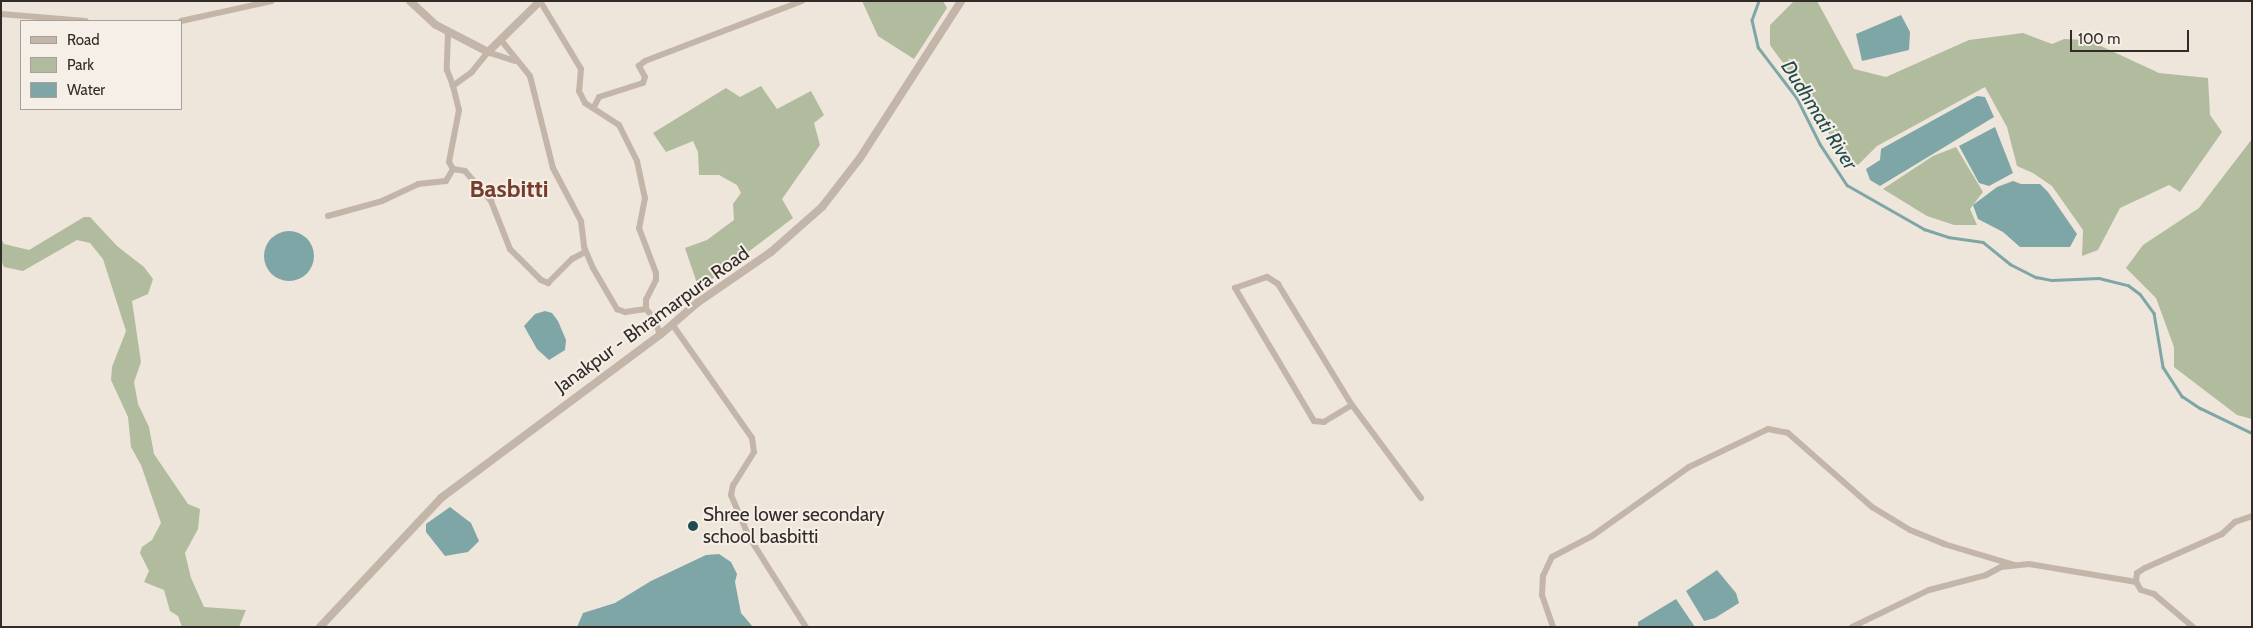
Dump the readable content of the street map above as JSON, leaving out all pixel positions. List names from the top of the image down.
{
  "streets": {
    "street": ["Janakpur - Bhramarpura Road"]
  },
  "districts": ["Basbitti"],
  "water": ["Dudhmati River"],
  "places": ["Shree lower secondary school basbitti"],
  "legend": ["Road", "Park", "Water"],
  "scale_bar": "100 m"
}
